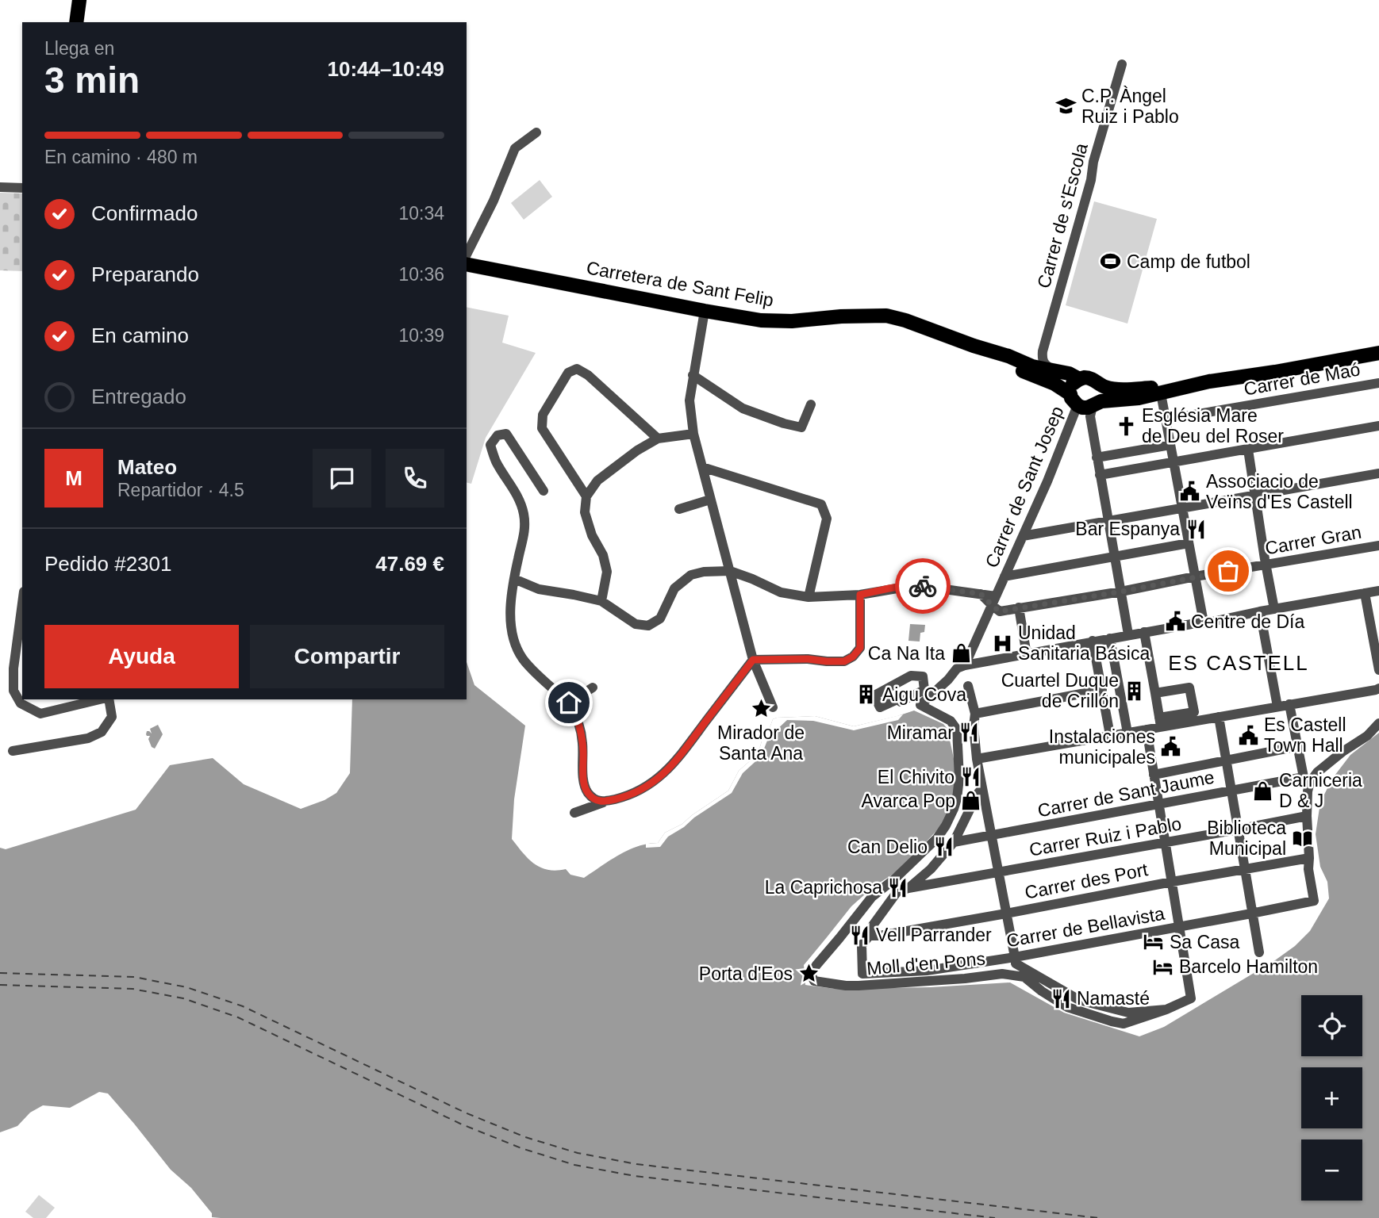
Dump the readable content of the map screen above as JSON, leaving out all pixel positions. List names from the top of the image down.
{
  "streets": {
    "main road": ["Carretera de Sant Felip"],
    "street": [
      "Carrer de s'Escola",
      "Carrer de Maó",
      "Carrer de Sant Josep",
      "Carrer Gran",
      "Carrer de Sant Jaume",
      "Carrer Ruiz i Pablo",
      "Carrer des Port",
      "Carrer de Bellavista",
      "Moll d'en Pons"
    ]
  },
  "crossings": [
    ["Carrer de s'Escola", "Carretera de Sant Felip"],
    ["Carretera de Sant Felip", "Carrer de Sant Josep"],
    ["Carrer de Sant Josep", "Carrer Gran"],
    ["Carrer de Sant Josep", "Moll d'en Pons"],
    ["Carrer des Port", "Carrer de Bellavista"]
  ],
  "districts": ["ES CASTELL"],
  "places": {
    "school or university": ["C.P. Àngel Ruiz i Pablo"],
    "sports": ["Camp de futbol"],
    "church": ["Església Mare de Deu del Roser"],
    "public building": [
      "Associacio de Veïns d'Es Castell",
      "Centre de Día",
      "Es Castell Town Hall",
      "Instalaciones municipales"
    ],
    "restaurant": [
      "Bar Espanya",
      "Miramar",
      "El Chivito",
      "Can Delio",
      "La Caprichosa",
      "Vell Parrander",
      "Namasté"
    ],
    "hospital": ["Unidad Sanitaria Básica"],
    "shop": ["Ca Na Ita", "Carniceria D & J", "Avarca Pop"],
    "building": ["Cuartel Duque de Crillón", "Aigu Cova"],
    "place": ["Mirador de Santa Ana", "Porta d'Eos"],
    "library": ["Biblioteca Municipal"],
    "hotel": ["Sa Casa", "Barcelo Hamilton"]
  },
  "page": {
    "heading": ["3 min", "Llega en", "10:44–10:49"],
    "panel": [
      "Mateo",
      "Repartidor · 4.5",
      "Pedido #2301",
      "47.69 €"
    ],
    "bar": "En camino · 480 m",
    "list": [
      ["Confirmado", "10:34"],
      ["Preparando", "10:36"],
      ["En camino", "10:39"],
      "Entregado"
    ],
    "round": "M",
    "buttons": ["Ayuda", "Compartir"],
    "map_buttons": ["+", "−"]
  }
}
